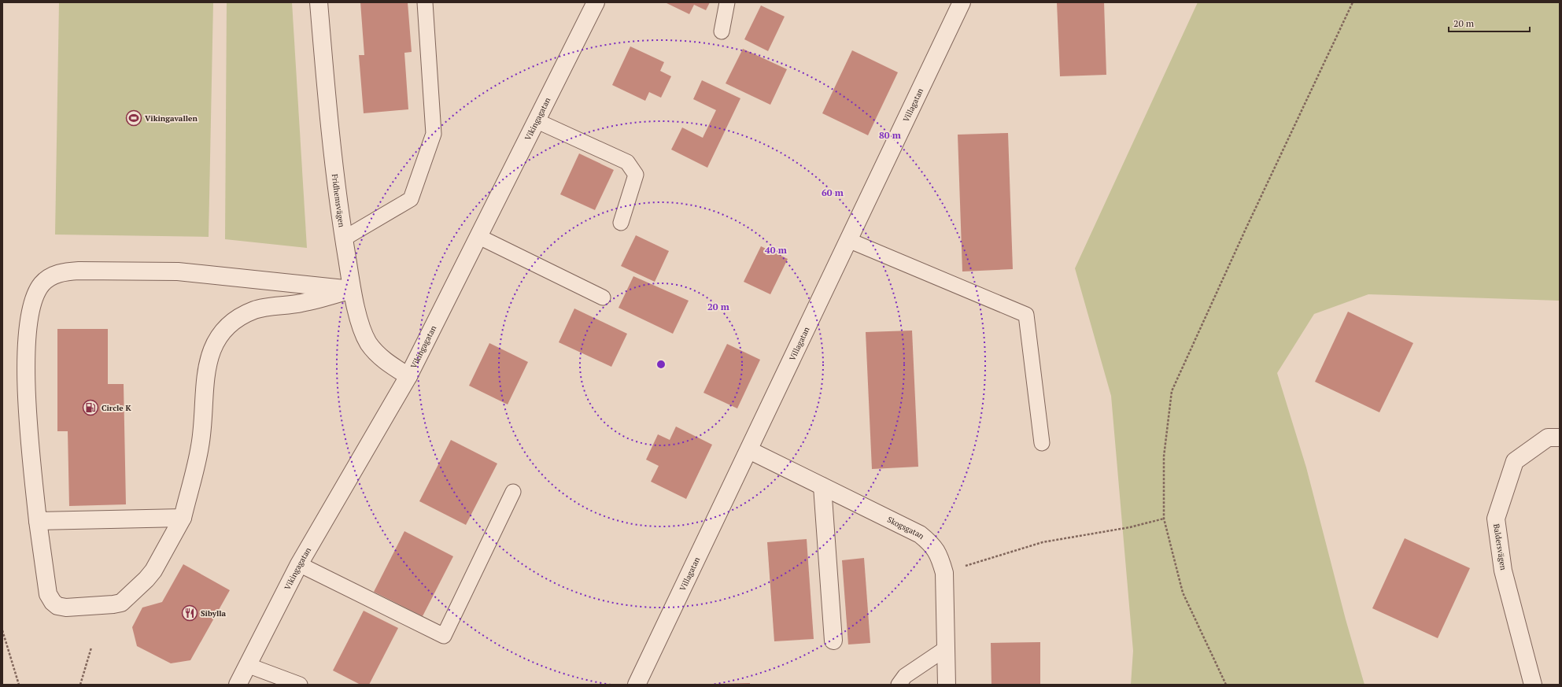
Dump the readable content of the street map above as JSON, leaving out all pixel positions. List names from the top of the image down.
{
  "streets": {
    "street": [
      "Villagatan",
      "Vikingagatan",
      "Fridhemsvägen",
      "Skogsgatan",
      "Baldersvägen"
    ]
  },
  "crossings": [
    ["Villagatan", "Skogsgatan"],
    ["Vikingagatan", "Fridhemsvägen"]
  ],
  "places": {
    "sports": ["Vikingavallen"],
    "fuel station": ["Circle K"],
    "restaurant": ["Sibylla"]
  },
  "scale_bar": "20 m",
  "rings": [
    "80 m",
    "60 m",
    "40 m",
    "20 m"
  ]
}
